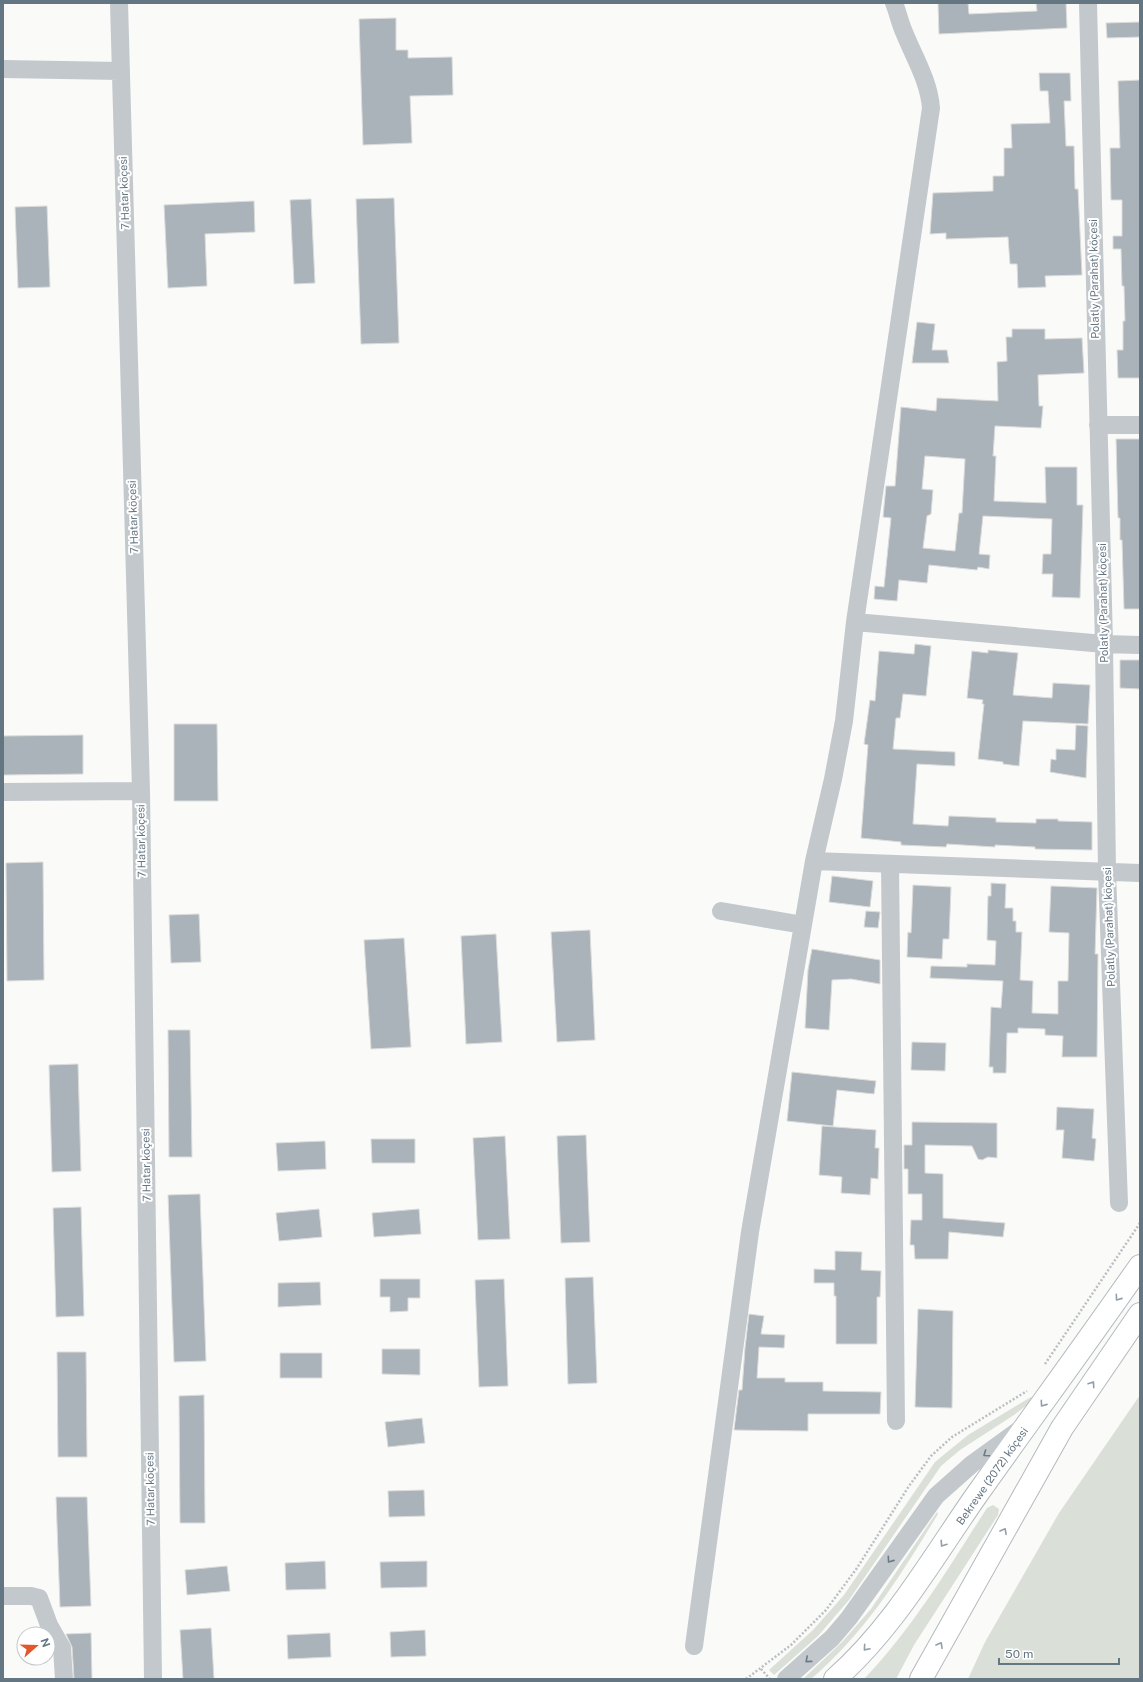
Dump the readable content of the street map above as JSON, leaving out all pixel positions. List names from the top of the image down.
{
  "streets": {
    "main road": ["Bekrewe (2072) köçesi"],
    "street": ["7 Hatar köçesi", "Polatly (Parahat) köçesi"]
  },
  "scale_bar": "50 m",
  "north": "right"
}
